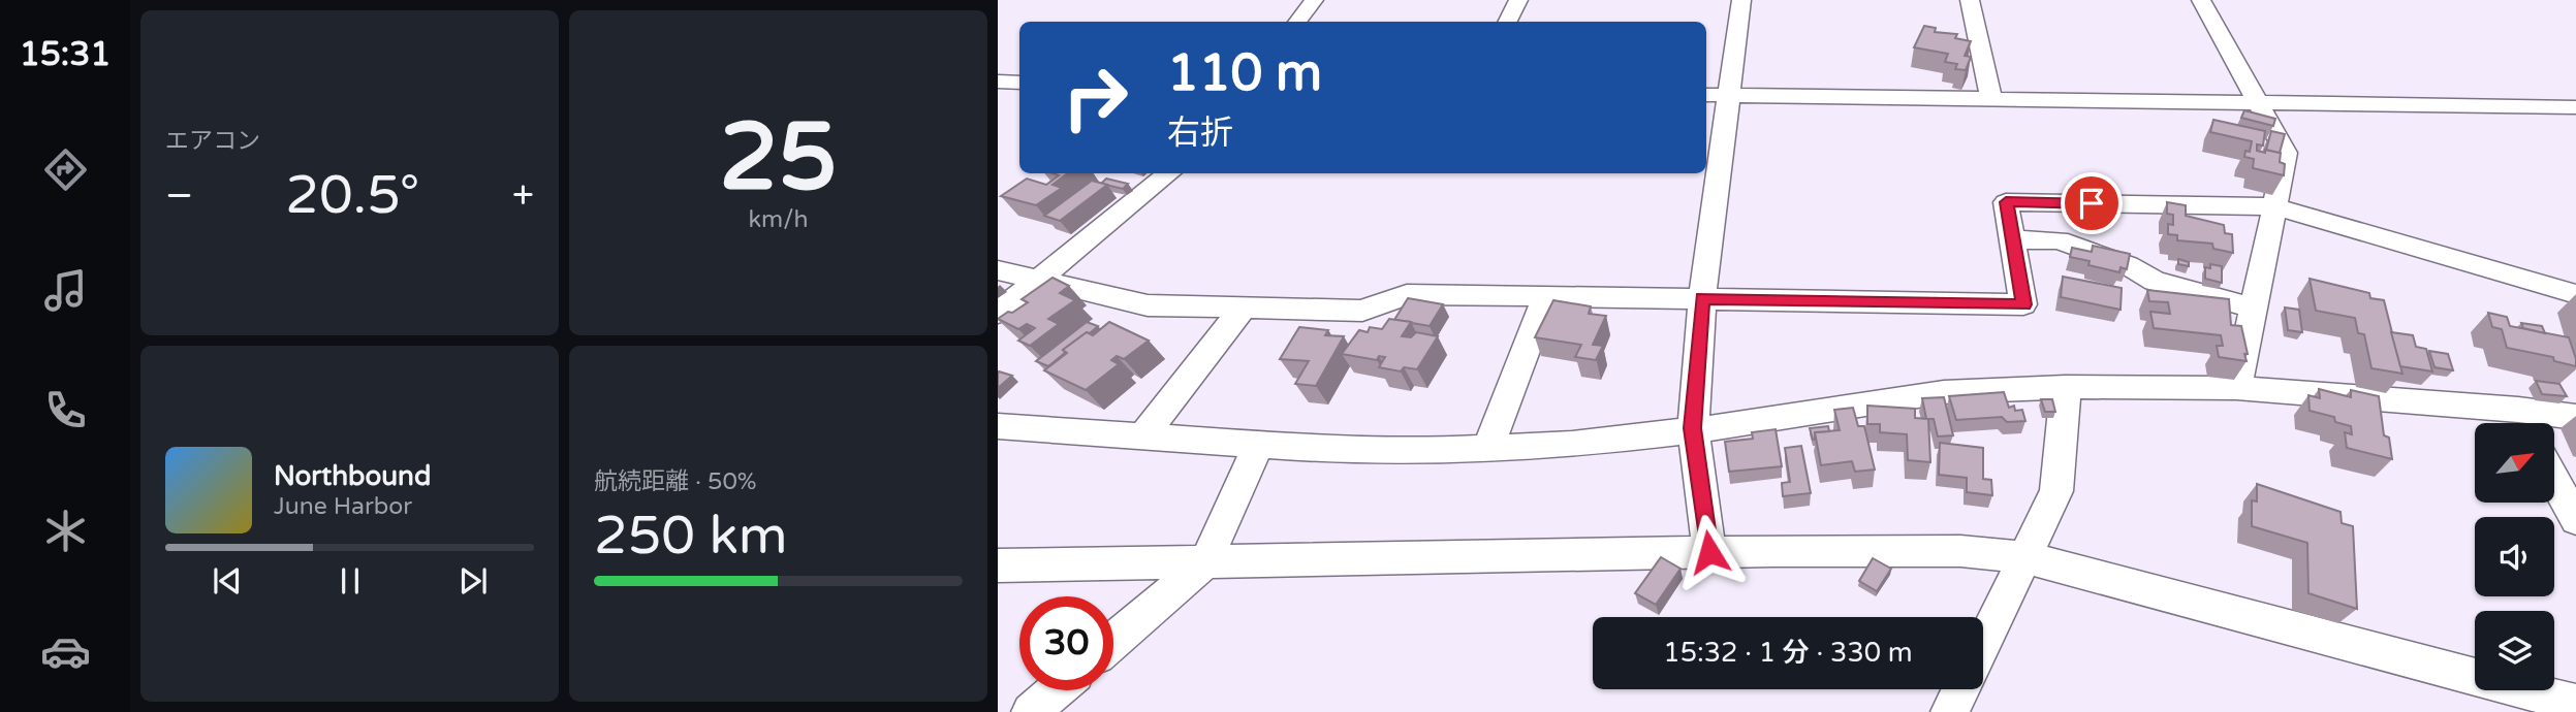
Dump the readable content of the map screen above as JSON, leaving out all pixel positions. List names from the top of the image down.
{
  "north": "top right",
  "page": {
    "tabs": "15:31",
    "tile": [
      "エアコン",
      ["25", "km/h"],
      ["航続距離 · 50%", "250 km"]
    ],
    "turn": ["110 m", "右折"],
    "heat": ["−", "20.5°", "+"],
    "song": ["Northbound", "June Harbor"],
    "limit": "30",
    "trip": "15:32 · 1 分 · 330 m"
  }
}
